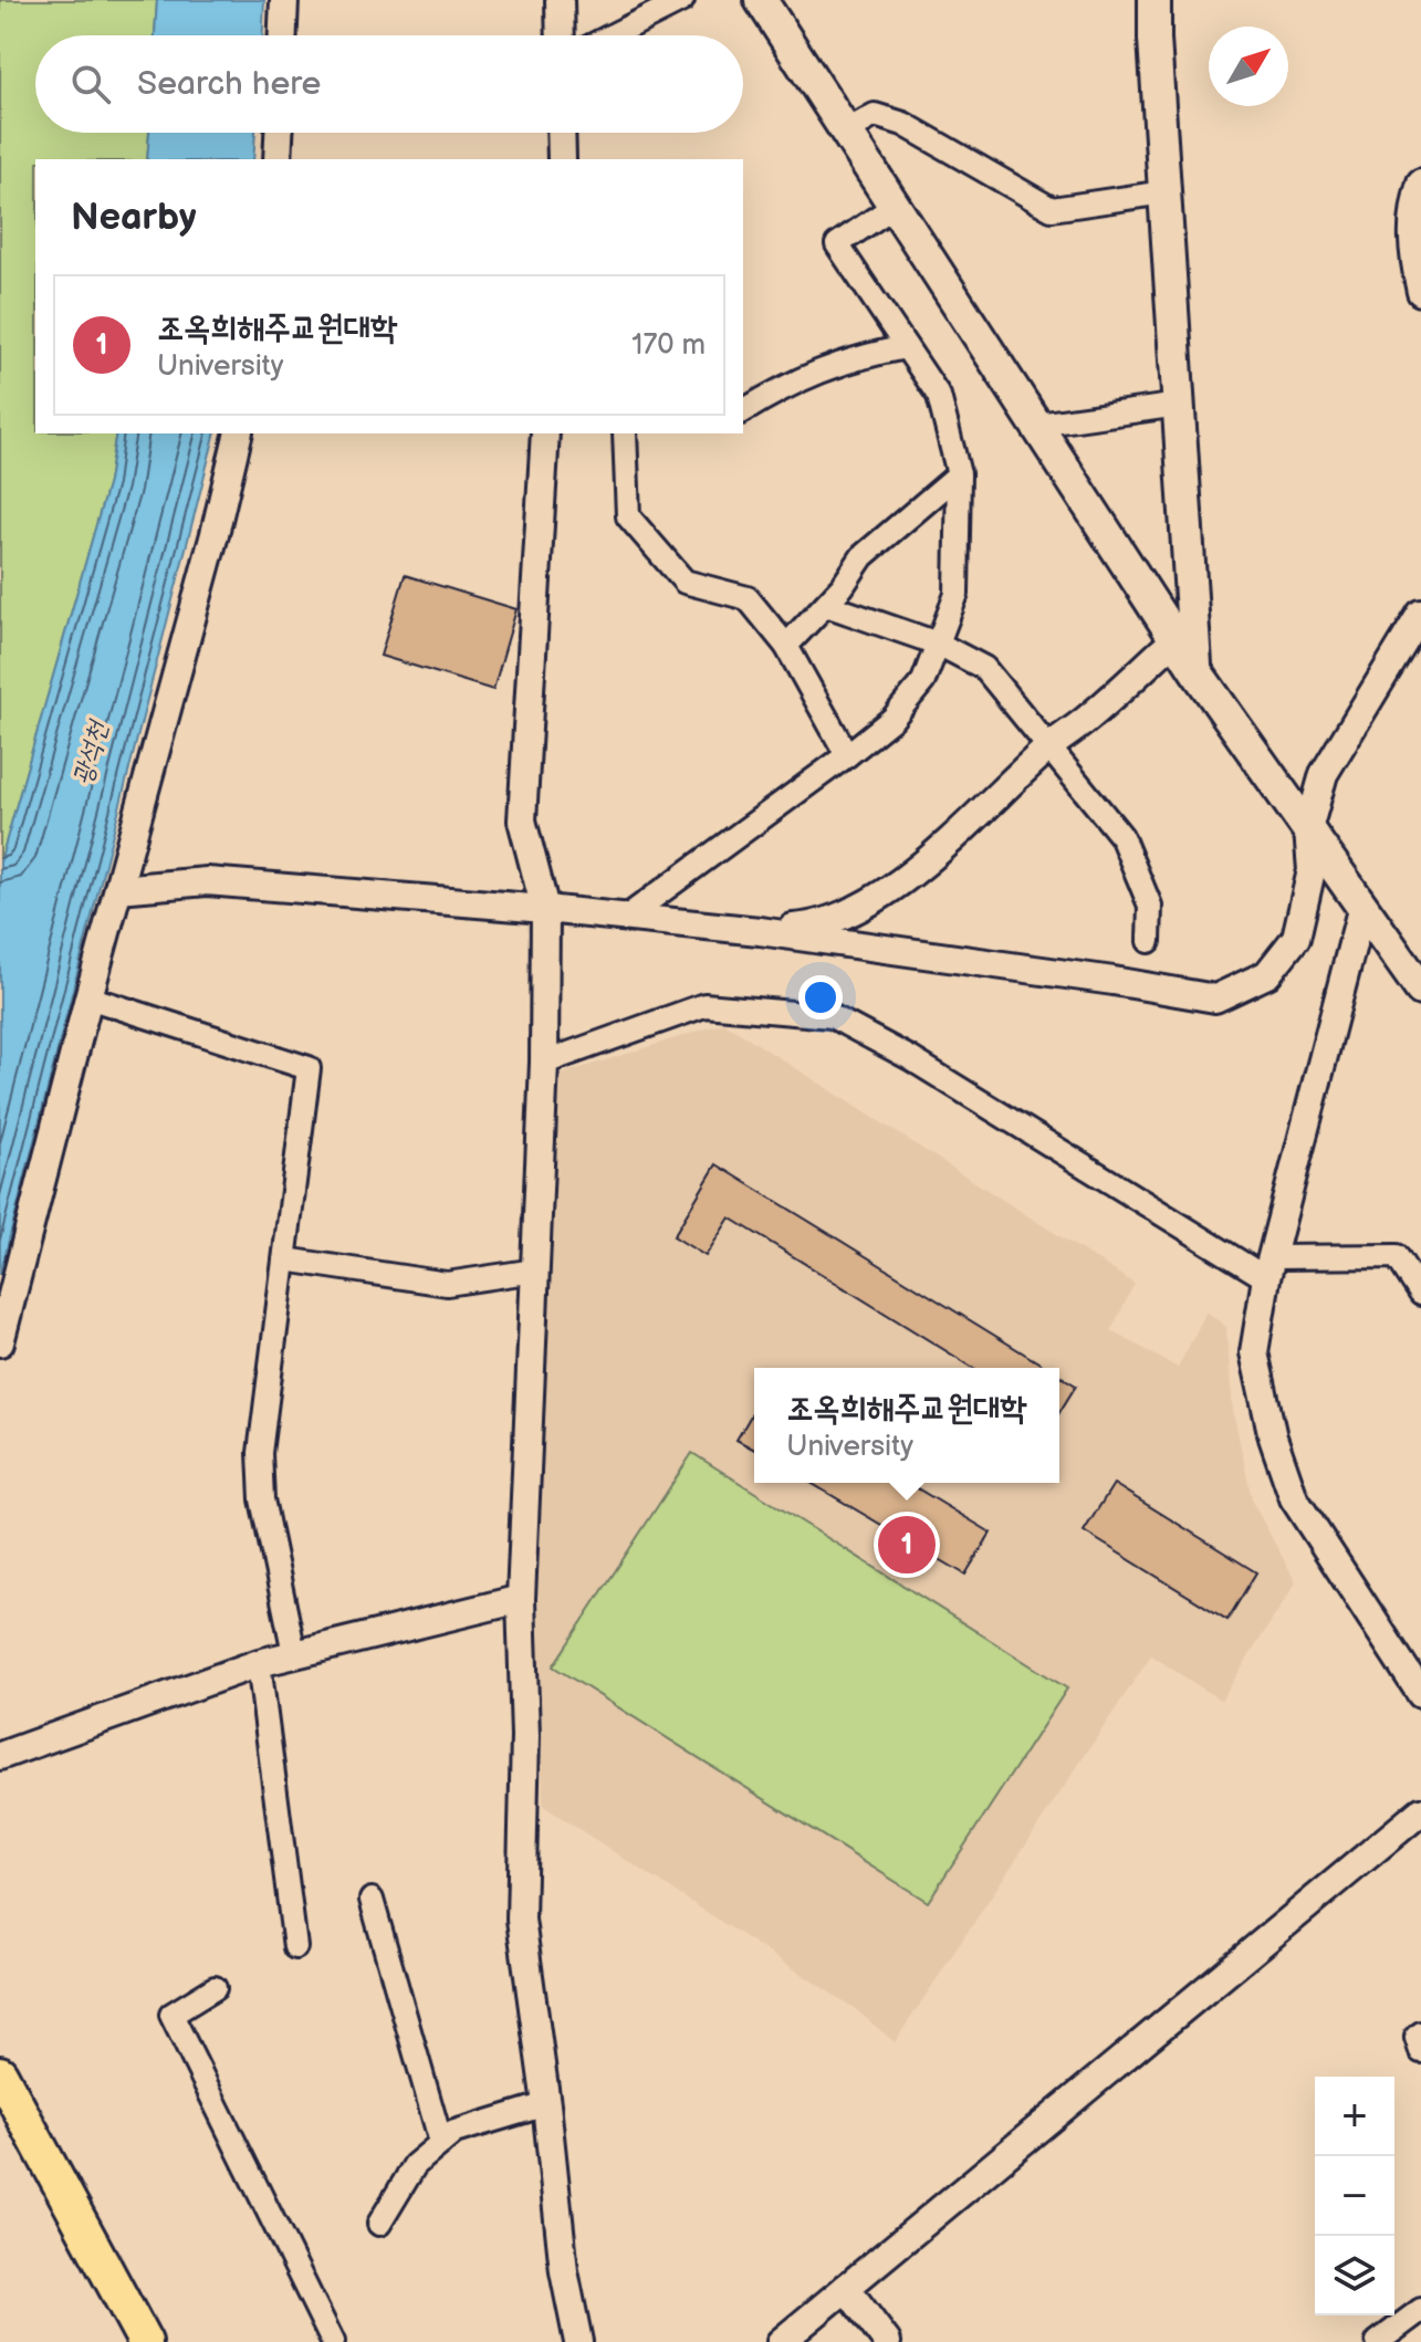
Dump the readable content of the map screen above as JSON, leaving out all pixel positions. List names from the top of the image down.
{
  "water": ["광석천"],
  "north": "top right",
  "page": {
    "search": "Search here",
    "heading": "Nearby",
    "list": [
      {
        "mark": "1",
        "name": "조옥희해주교원대학",
        "note": "University",
        "value": "170 m"
      }
    ],
    "popup": ["조옥희해주교원대학", "University"],
    "pins": "1",
    "map_buttons": ["+", "−"]
  }
}
